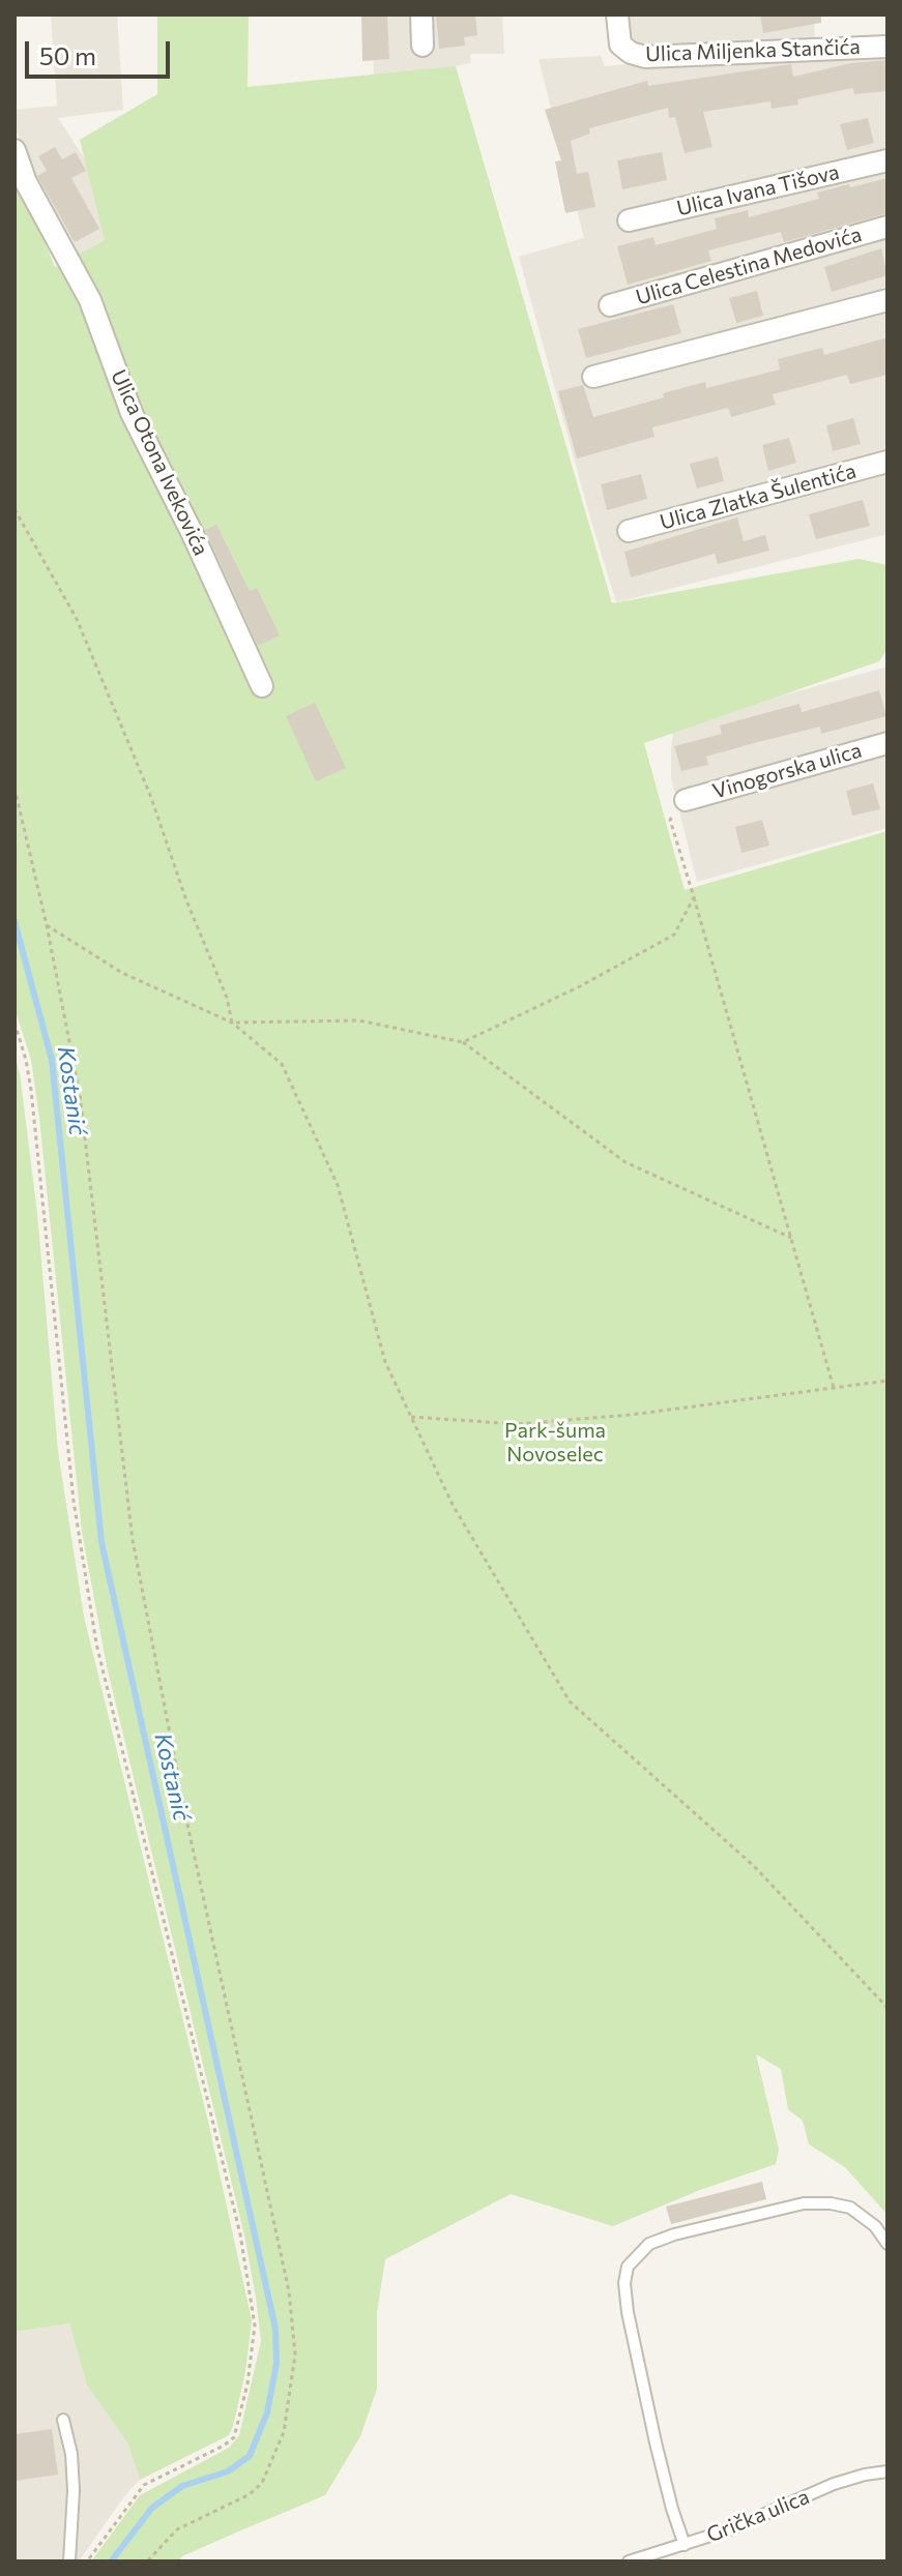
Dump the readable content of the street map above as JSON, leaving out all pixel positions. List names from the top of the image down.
{
  "streets": {
    "street": [
      "Ulica Miljenka Stančića",
      "Ulica Ivana Tišova",
      "Ulica Celestina Medovića",
      "Ulica Otona Ivekovića",
      "Ulica Zlatka Šulentića",
      "Vinogorska ulica"
    ],
    "lane": ["Grička ulica"]
  },
  "water": ["Kostanić"],
  "parks": ["Park-šuma Novoselec"],
  "scale_bar": "50 m"
}
